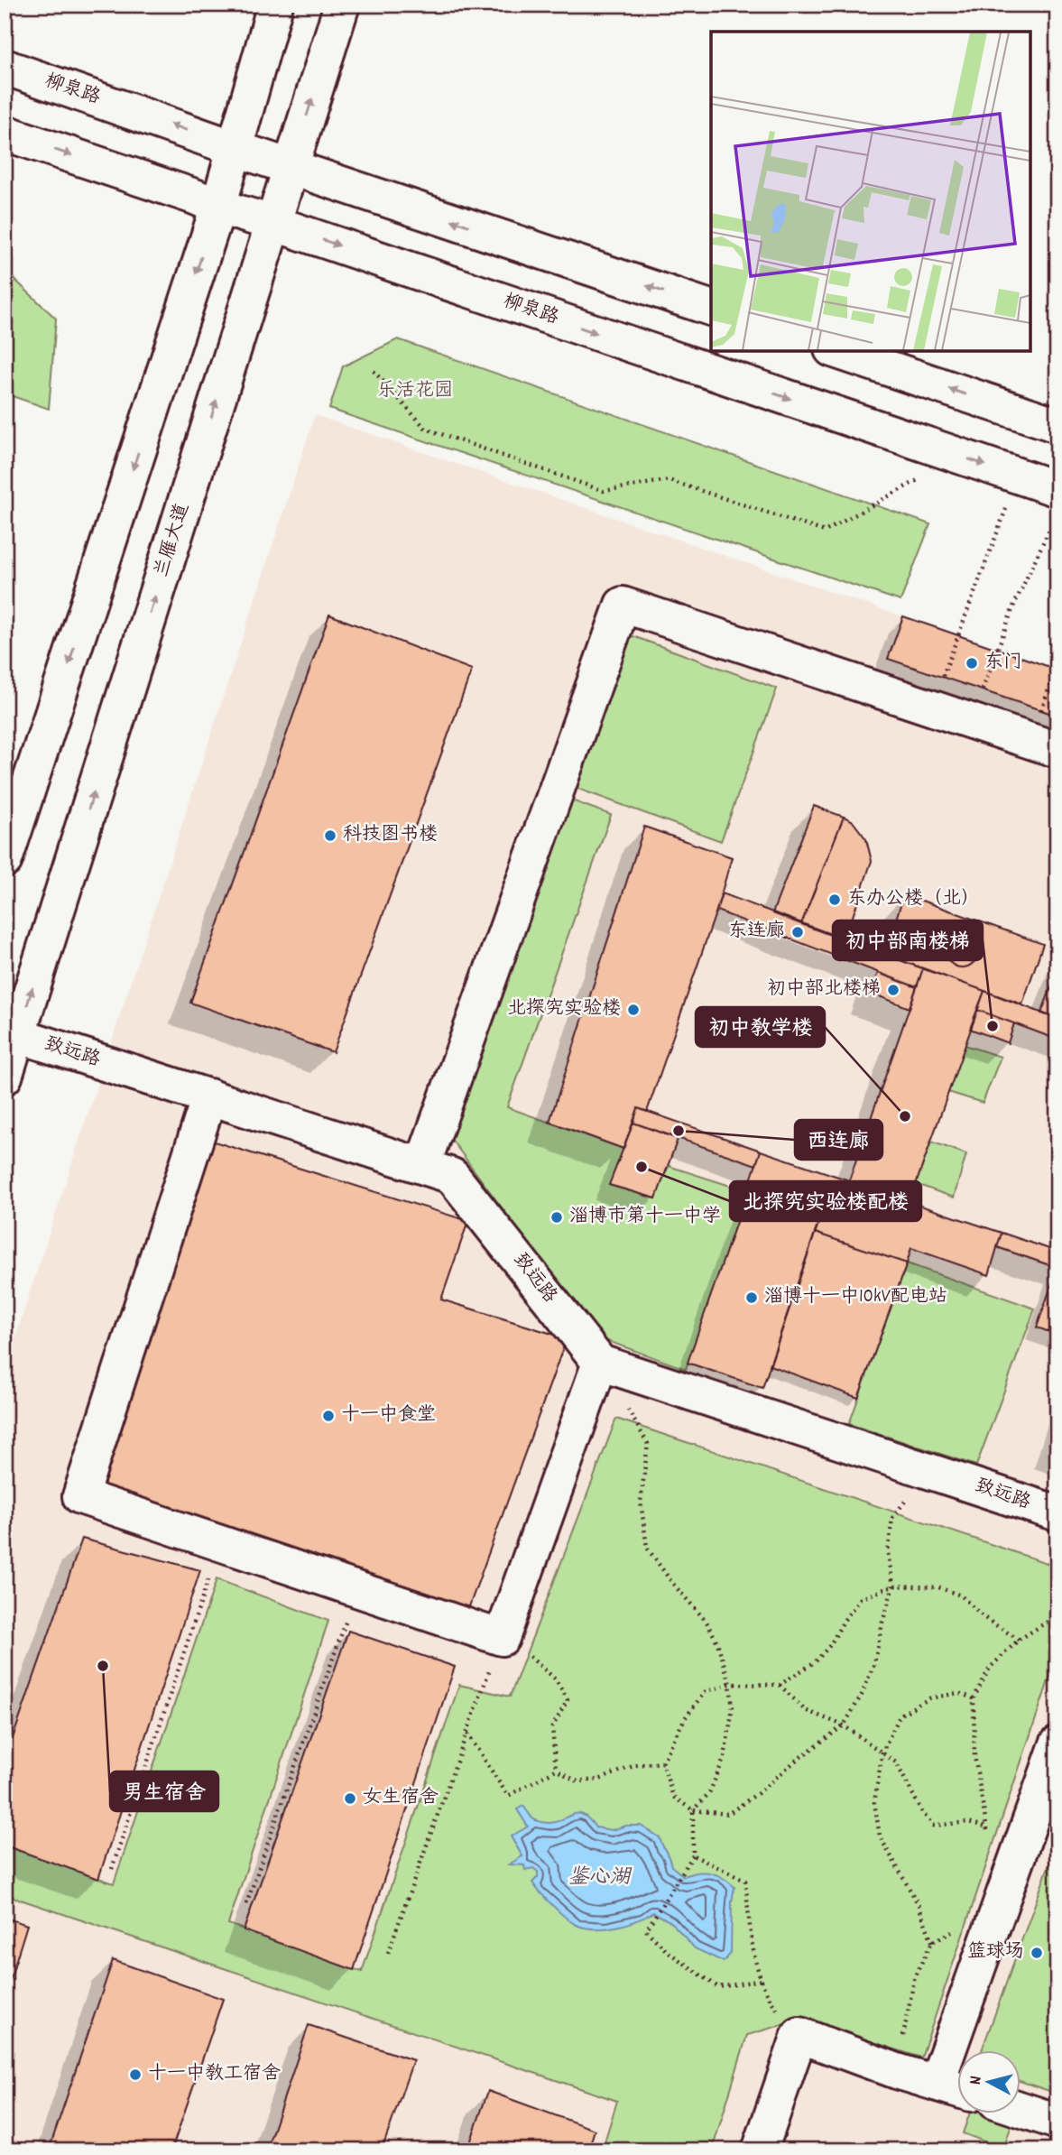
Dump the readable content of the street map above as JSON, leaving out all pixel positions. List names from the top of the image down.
{
  "streets": {
    "main road": ["柳泉路", "兰雁大道", "致远路"]
  },
  "crossings": [
    ["柳泉路", "兰雁大道"],
    ["兰雁大道", "致远路"]
  ],
  "water": ["鉴心湖"],
  "parks": ["乐活花园"],
  "places": [
    "东门",
    "科技图书楼",
    "东办公楼（北）",
    "东连廊",
    "初中部北楼梯",
    "北探究实验楼",
    "初中部南楼梯",
    "初中教学楼",
    "西连廊",
    "北探究实验楼配楼",
    "淄博市第十一中学",
    "淄博十一中10kV配电站",
    "十一中食堂",
    "男生宿舍",
    "女生宿舍",
    "篮球场",
    "十一中教工宿舍"
  ],
  "north": "left"
}
